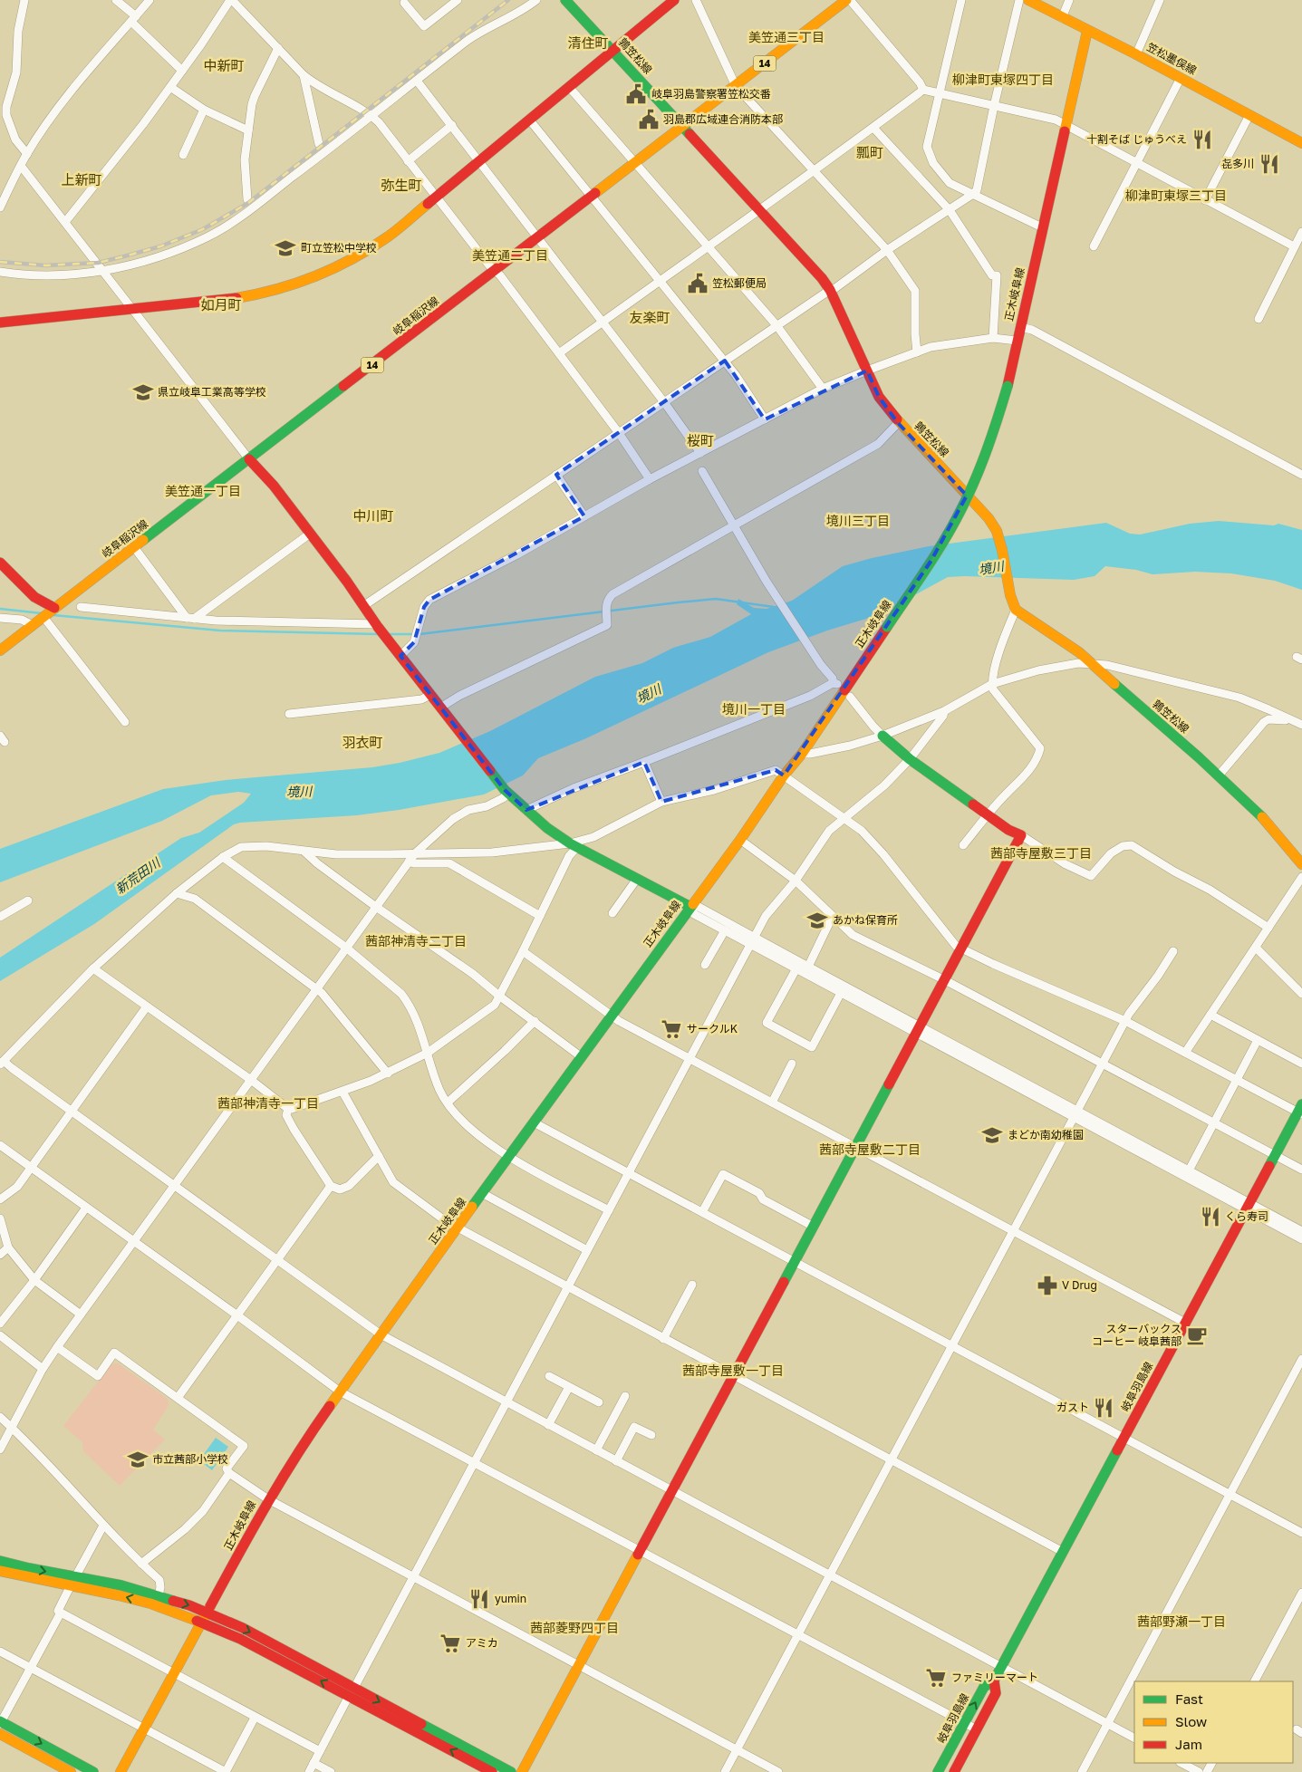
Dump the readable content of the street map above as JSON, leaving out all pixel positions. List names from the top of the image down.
{
  "streets": {
    "main road": [
      "鶉笠松線",
      "笠松墨俣線",
      "14",
      "正木岐阜線",
      "岐阜稲沢線",
      "岐阜羽島線"
    ]
  },
  "crossings": [
    ["鶉笠松線", "岐阜稲沢線"],
    ["笠松墨俣線", "正木岐阜線"]
  ],
  "districts": [
    "美笠通三丁目",
    "清住町",
    "中新町",
    "柳津町東塚四丁目",
    "瓢町",
    "上新町",
    "弥生町",
    "柳津町東塚三丁目",
    "美笠通二丁目",
    "如月町",
    "友楽町",
    "桜町",
    "美笠通一丁目",
    "中川町",
    "境川三丁目",
    "境川一丁目",
    "羽衣町",
    "茜部寺屋敷三丁目",
    "茜部神清寺二丁目",
    "茜部神清寺一丁目",
    "茜部寺屋敷二丁目",
    "茜部寺屋敷一丁目",
    "茜部野瀬一丁目",
    "茜部菱野四丁目"
  ],
  "water": ["境川", "新荒田川"],
  "places": {
    "public building": ["岐阜羽島警察署笠松交番", "羽島郡広域連合消防本部", "笠松郵便局"],
    "restaurant": [
      "十割そば じゅうべえ",
      "㐂多川",
      "くら寿司",
      "ガスト",
      "yumin"
    ],
    "school or university": [
      "町立笠松中学校",
      "県立岐阜工業高等学校",
      "あかね保育所",
      "まどか南幼稚園",
      "市立茜部小学校"
    ],
    "supermarket": ["サークルK", "アミカ", "ファミリーマート"],
    "pharmacy": ["V Drug"],
    "cafe": ["スターバックス コーヒー 岐阜茜部"]
  },
  "legend": ["Fast", "Slow", "Jam"]
}
